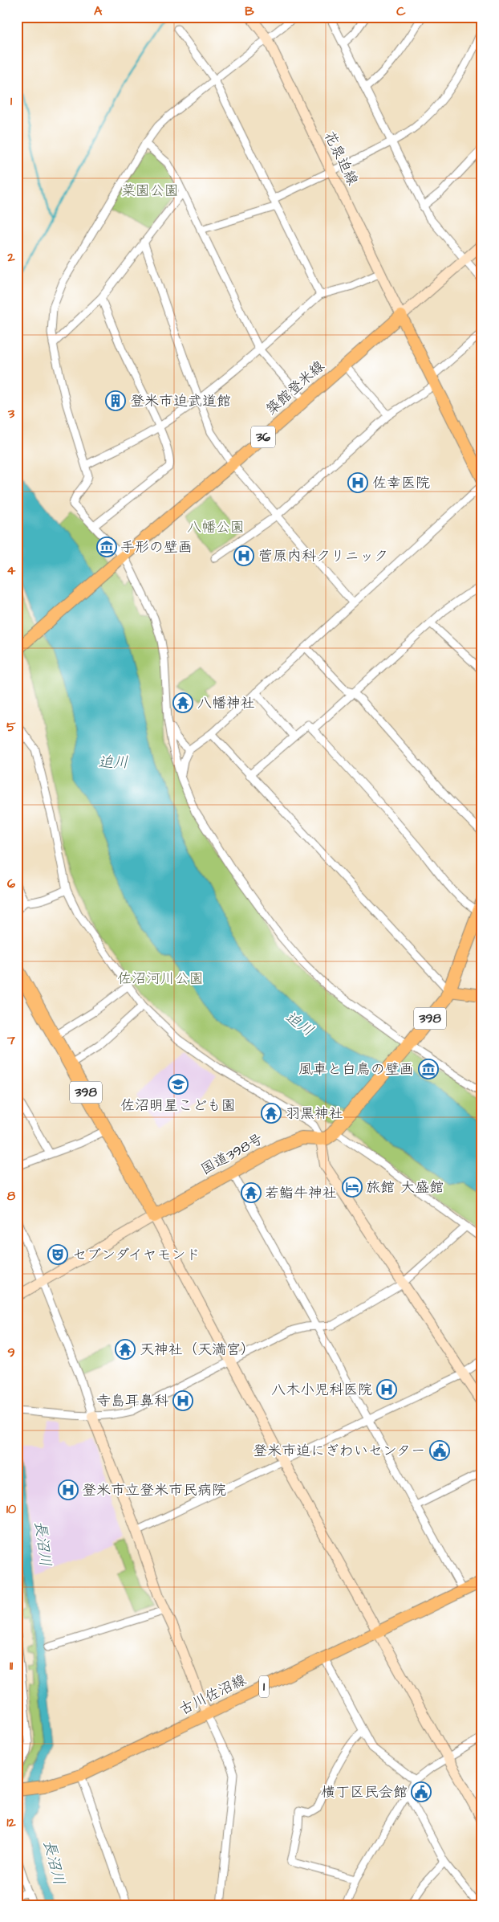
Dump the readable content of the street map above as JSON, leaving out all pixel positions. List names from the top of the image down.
{
  "streets": {
    "highway": ["398", "国道398号"],
    "main road": [
      "築館登米線",
      "36",
      "1",
      "古川佐沼線"
    ],
    "street": ["花泉迫線"]
  },
  "crossings": [
    ["花泉迫線", "築館登米線"],
    ["398", "国道398号"]
  ],
  "water": ["迫川", "長沼川"],
  "parks": ["菜園公園", "八幡公園", "佐沼河川公園"],
  "places": {
    "building": ["登米市迫武道館"],
    "hospital": [
      "佐幸医院",
      "菅原内科クリニック",
      "八木小児科医院",
      "寺島耳鼻科",
      "登米市立登米市民病院"
    ],
    "museum": ["手形の壁画", "風車と白鳥の壁画"],
    "temple": [
      "八幡神社",
      "羽黒神社",
      "若鮨牛神社",
      "天神社（天満宮）"
    ],
    "school or university": ["佐沼明星こども園"],
    "hotel": ["旅館 大盛館"],
    "theatre": ["セブンダイヤモンド"],
    "public building": ["登米市迫にぎわいセンター", "横丁区民会館"]
  },
  "grid": {
    "columns": ["A", "B", "C"],
    "rows": [
      "1",
      "2",
      "3",
      "4",
      "5",
      "6",
      "7",
      "8",
      "9",
      "10",
      "11",
      "12"
    ]
  }
}
